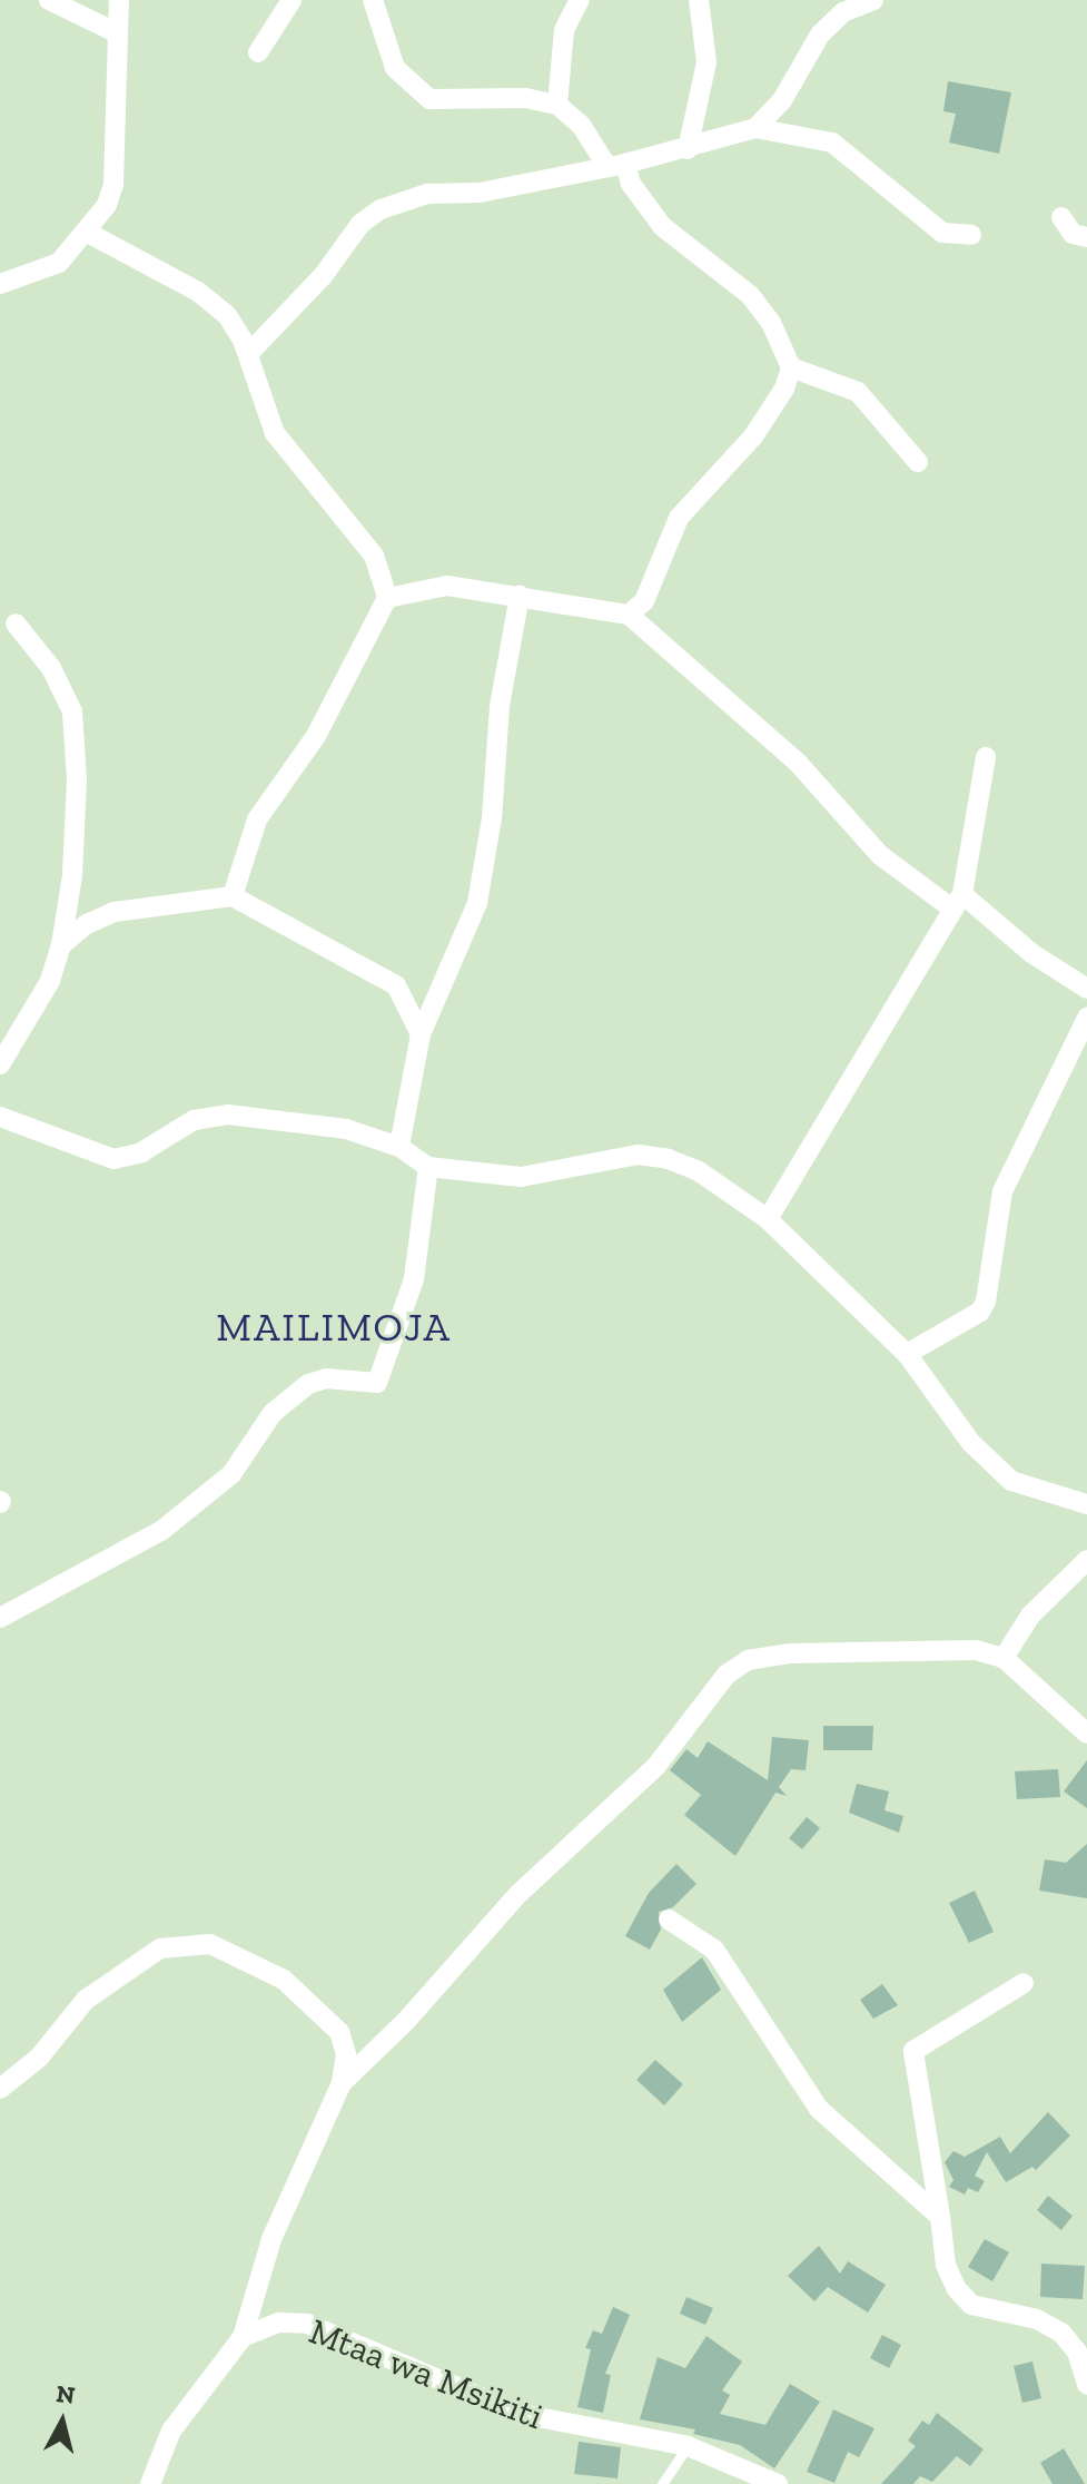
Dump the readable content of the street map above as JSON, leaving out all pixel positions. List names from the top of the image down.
{
  "streets": {
    "street": ["Mtaa wa Msikiti"]
  },
  "districts": ["MAILIMOJA"],
  "north": "top"
}
